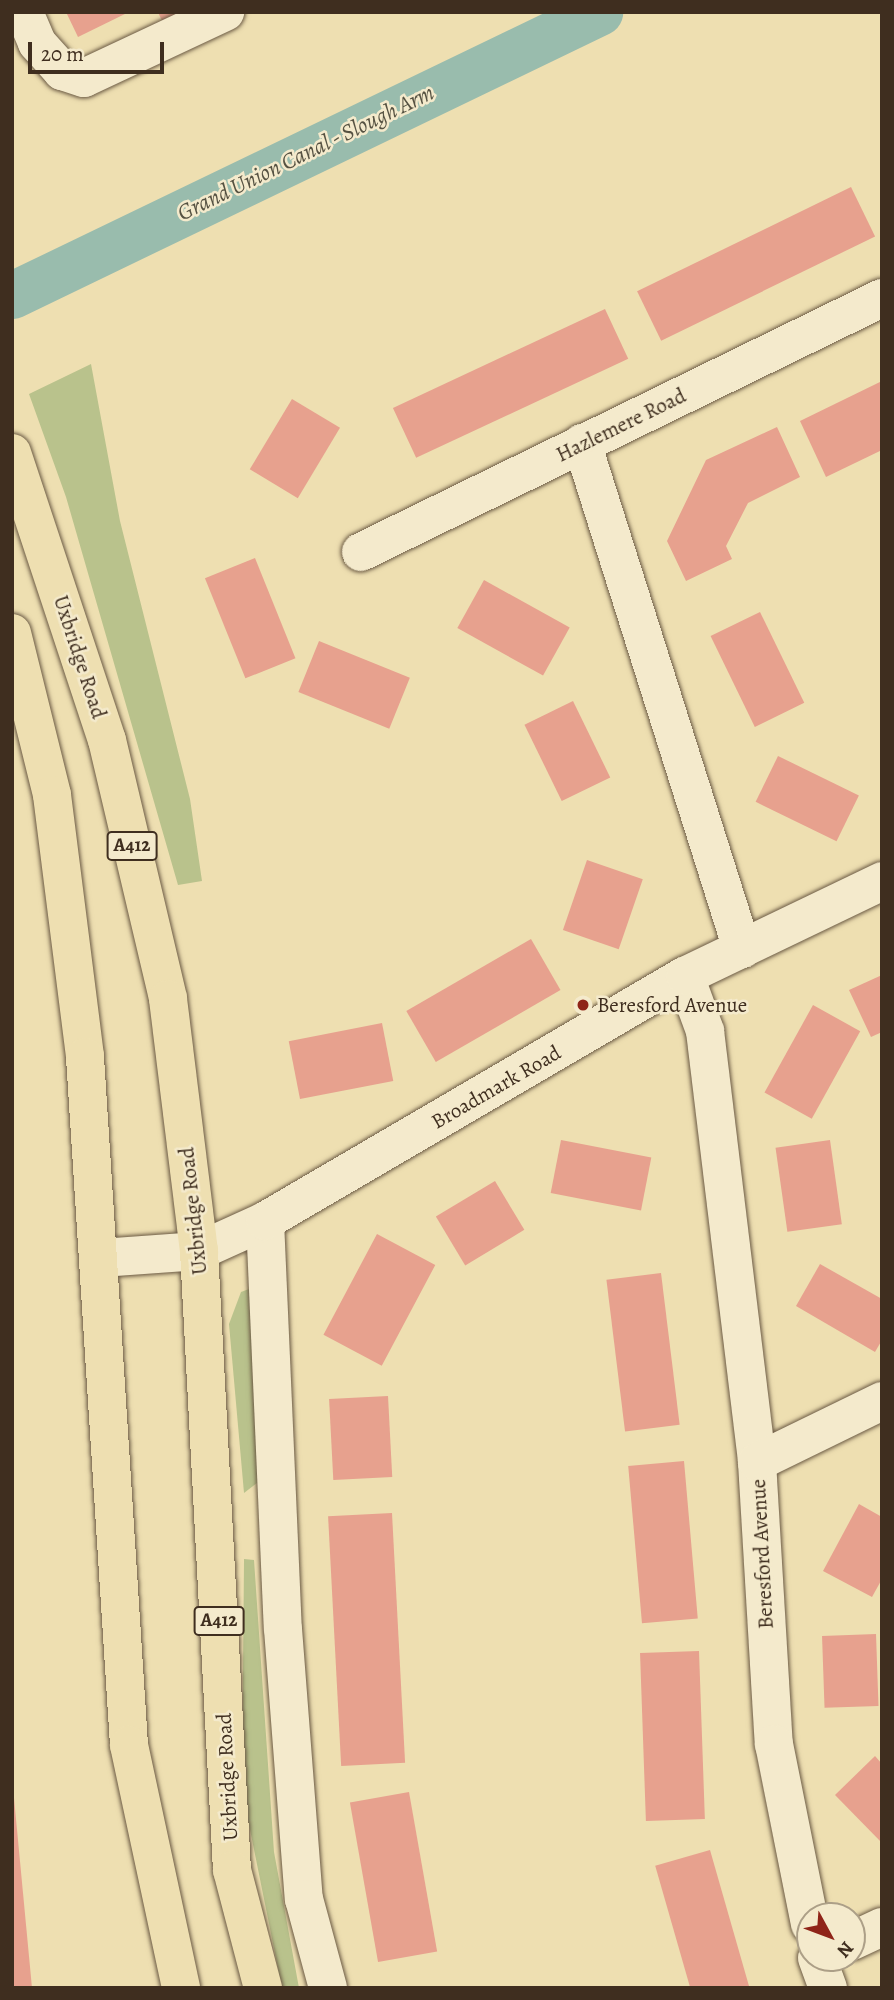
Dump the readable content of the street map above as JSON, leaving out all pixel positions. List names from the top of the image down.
{
  "streets": {
    "main road": ["Uxbridge Road", "A412"],
    "street": ["Hazlemere Road", "Broadmark Road", "Beresford Avenue"]
  },
  "crossings": [
    ["Uxbridge Road", "Broadmark Road"],
    ["Broadmark Road", "Beresford Avenue"]
  ],
  "water": ["Grand Union Canal - Slough Arm"],
  "places": ["Beresford Avenue"],
  "scale_bar": "20 m",
  "north": "bottom right"
}
